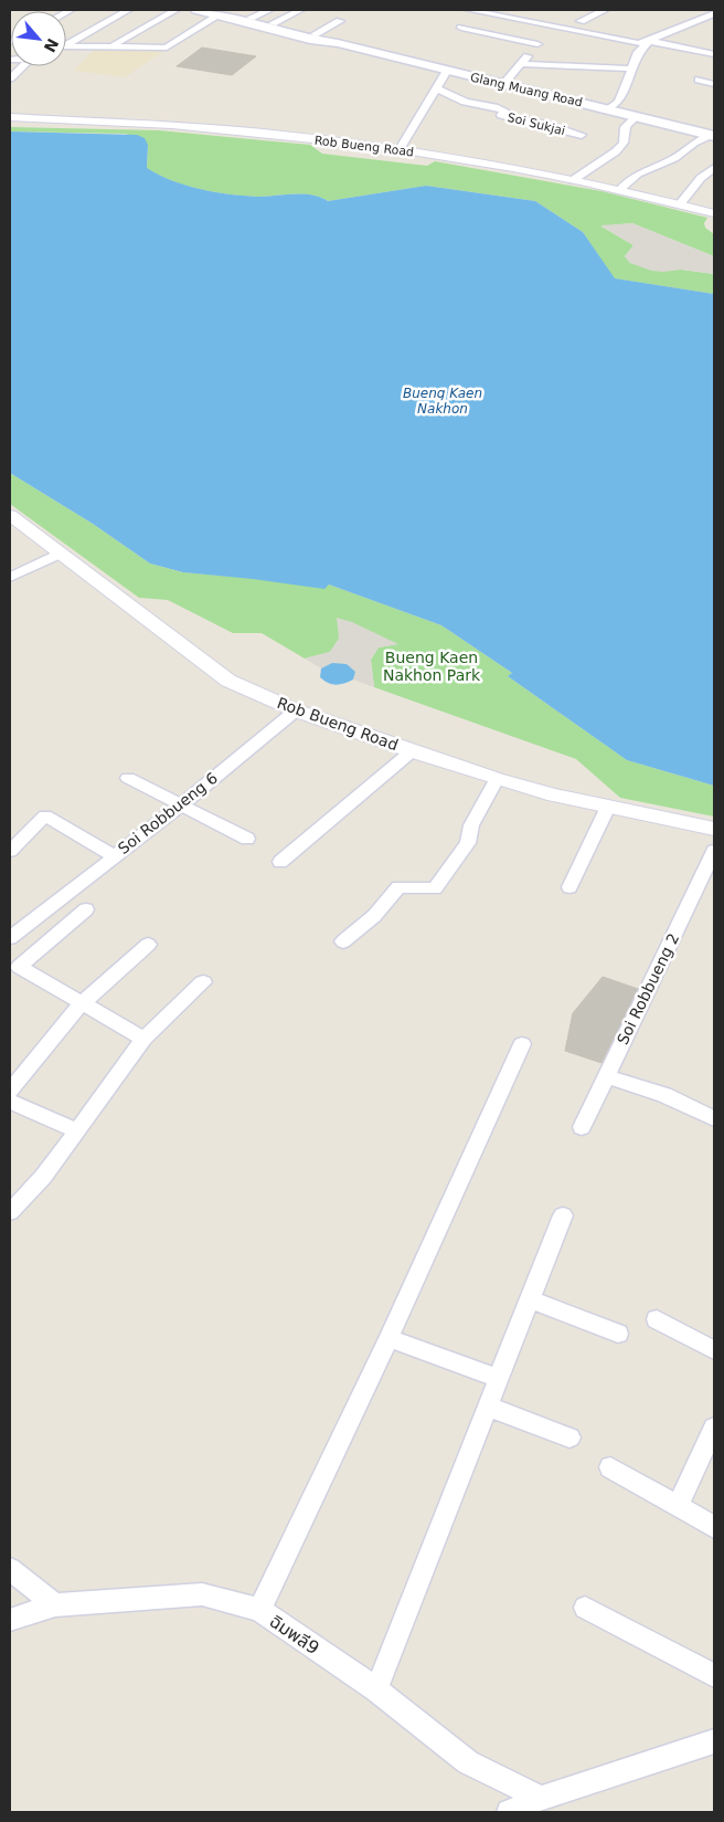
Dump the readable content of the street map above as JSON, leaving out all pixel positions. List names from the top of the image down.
{
  "streets": {
    "main road": ["Glang Muang Road"],
    "street": [
      "Soi Sukjai",
      "Rob Bueng Road",
      "Soi Robbueng 6",
      "Soi Robbueng 2",
      "ฉิมพลี9"
    ]
  },
  "crossings": [
    ["Rob Bueng Road", "Soi Robbueng 6"]
  ],
  "water": ["Bueng Kaen Nakhon"],
  "parks": ["Bueng Kaen Nakhon Park"],
  "north": "bottom right"
}
